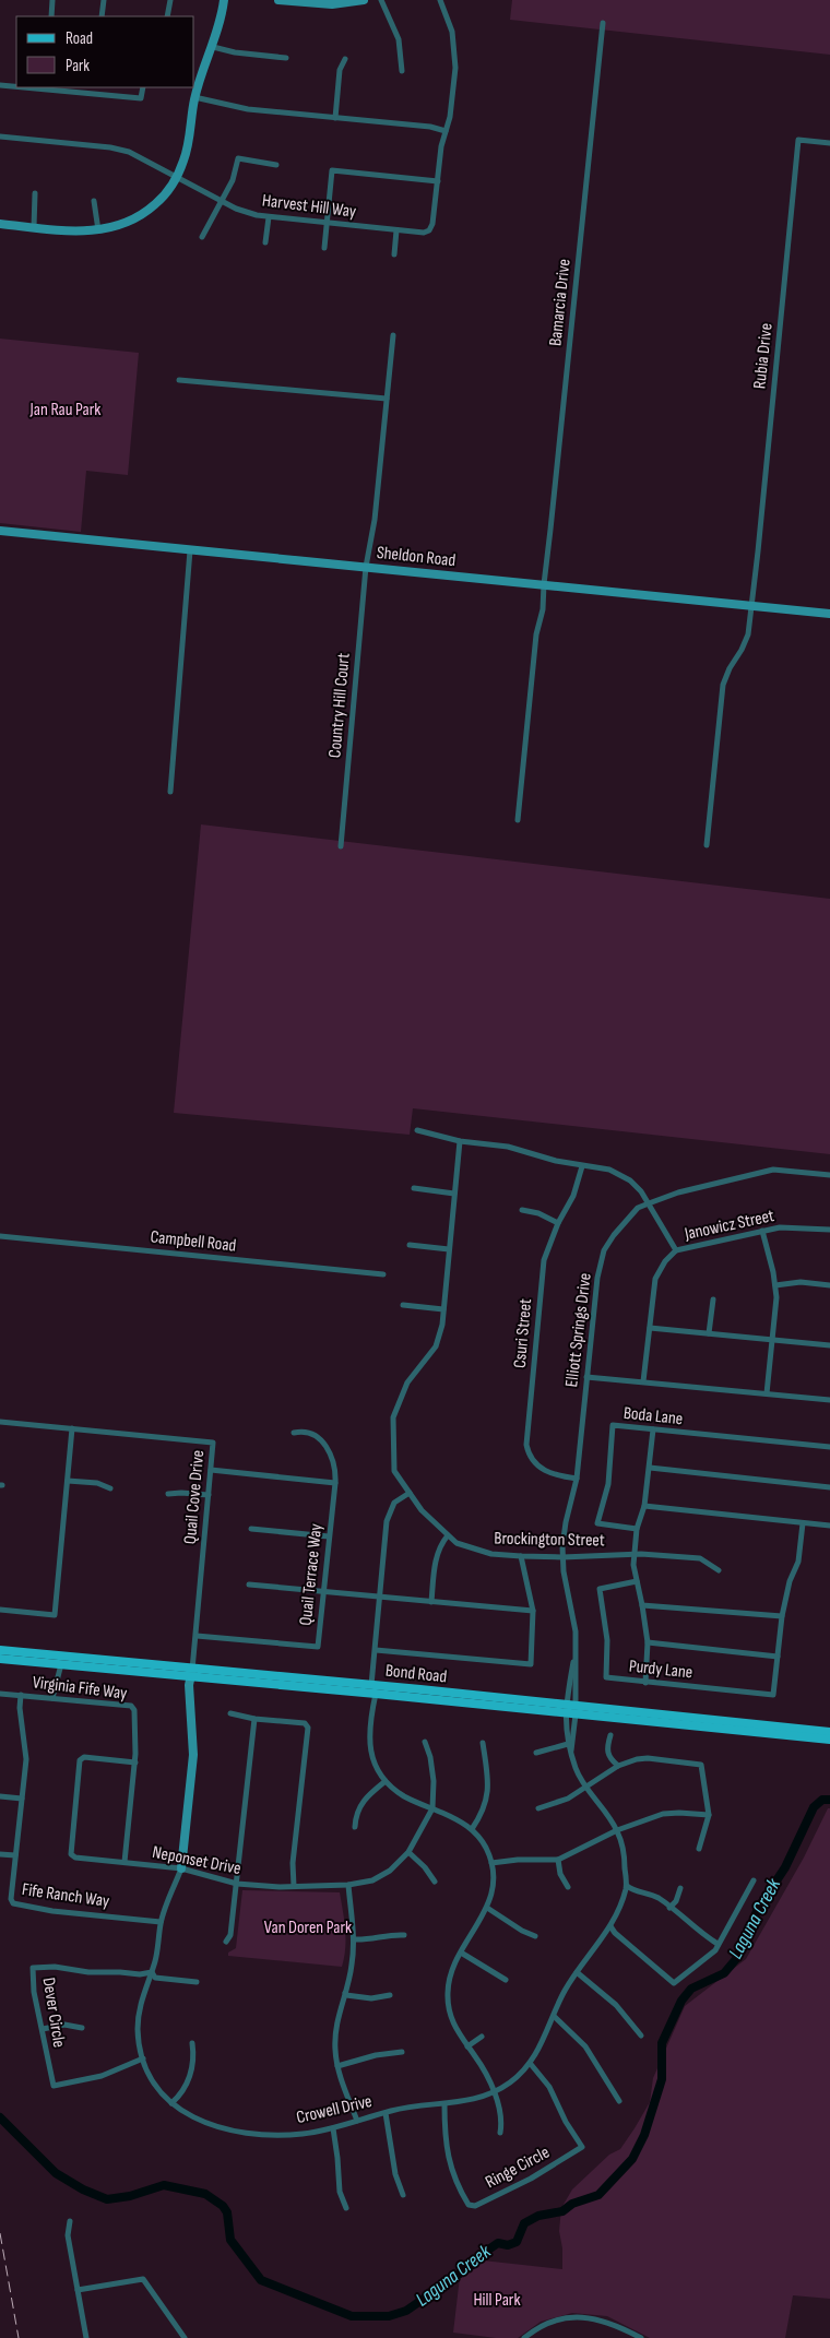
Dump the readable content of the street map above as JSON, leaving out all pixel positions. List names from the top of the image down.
{
  "streets": {
    "main road": ["Sheldon Road", "Bond Road", "Crowell Drive"],
    "street": [
      "Harvest Hill Way",
      "Bamarcia Drive",
      "Rubia Drive",
      "Country Hill Court",
      "Janowicz Street",
      "Campbell Road",
      "Elliott Springs Drive",
      "Csuri Street",
      "Boda Lane",
      "Quail Cove Drive",
      "Brockington Street",
      "Quail Terrace Way",
      "Purdy Lane",
      "Virginia Fife Way",
      "Neponset Drive",
      "Fife Ranch Way",
      "Dever Circle",
      "Ringe Circle"
    ]
  },
  "crossings": [
    ["Bamarcia Drive", "Sheldon Road"],
    ["Rubia Drive", "Sheldon Road"],
    ["Sheldon Road", "Country Hill Court"],
    ["Elliott Springs Drive", "Csuri Street"],
    ["Elliott Springs Drive", "Brockington Street"],
    ["Elliott Springs Drive", "Crowell Drive"],
    ["Quail Cove Drive", "Quail Terrace Way"],
    ["Quail Cove Drive", "Bond Road"],
    ["Quail Cove Drive", "Crowell Drive"],
    ["Bond Road", "Crowell Drive"],
    ["Virginia Fife Way", "Neponset Drive"],
    ["Virginia Fife Way", "Fife Ranch Way"],
    ["Neponset Drive", "Crowell Drive"],
    ["Fife Ranch Way", "Crowell Drive"],
    ["Dever Circle", "Crowell Drive"],
    ["Crowell Drive", "Ringe Circle"]
  ],
  "water": ["Laguna Creek"],
  "parks": ["Jan Rau Park", "Van Doren Park", "Hill Park"],
  "legend": ["Road", "Park"]
}
